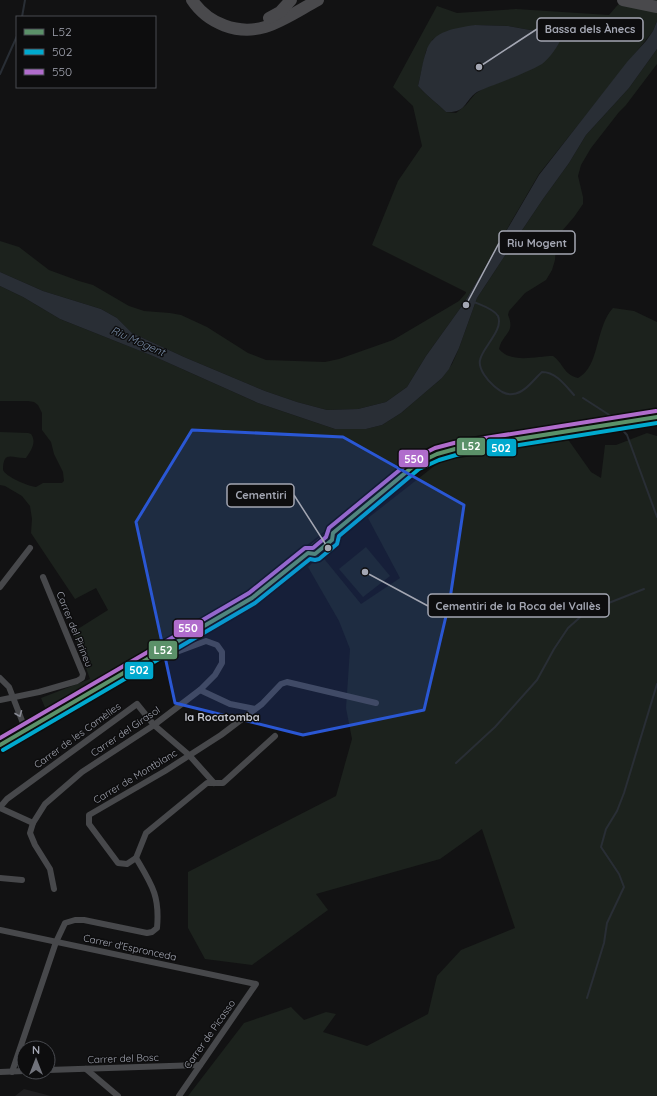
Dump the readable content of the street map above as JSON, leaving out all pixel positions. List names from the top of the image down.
{
  "streets": {
    "street": [
      "Carrer del Pirineu",
      "Carrer del Girasol",
      "Carrer de les Camèlies",
      "Carrer de Montblanc",
      "Carrer d'Espronceda",
      "Carrer de Picasso",
      "Carrer del Bosc"
    ]
  },
  "crossings": [
    ["Carrer del Girasol", "Carrer de les Camèlies"],
    ["Carrer de les Camèlies", "Carrer de Montblanc"],
    ["Carrer d'Espronceda", "Carrer de Picasso"],
    ["Carrer de Picasso", "Carrer del Bosc"]
  ],
  "districts": ["la Rocatomba"],
  "water": ["Riu Mogent"],
  "places": [
    "Bassa dels Ànecs",
    "Riu Mogent",
    "Cementiri",
    "Cementiri de la Roca del Vallès"
  ],
  "lines": ["transit line 550", "transit line L52", "transit line 502"],
  "legend": ["L52", "502", "550"],
  "north": "top"
}
